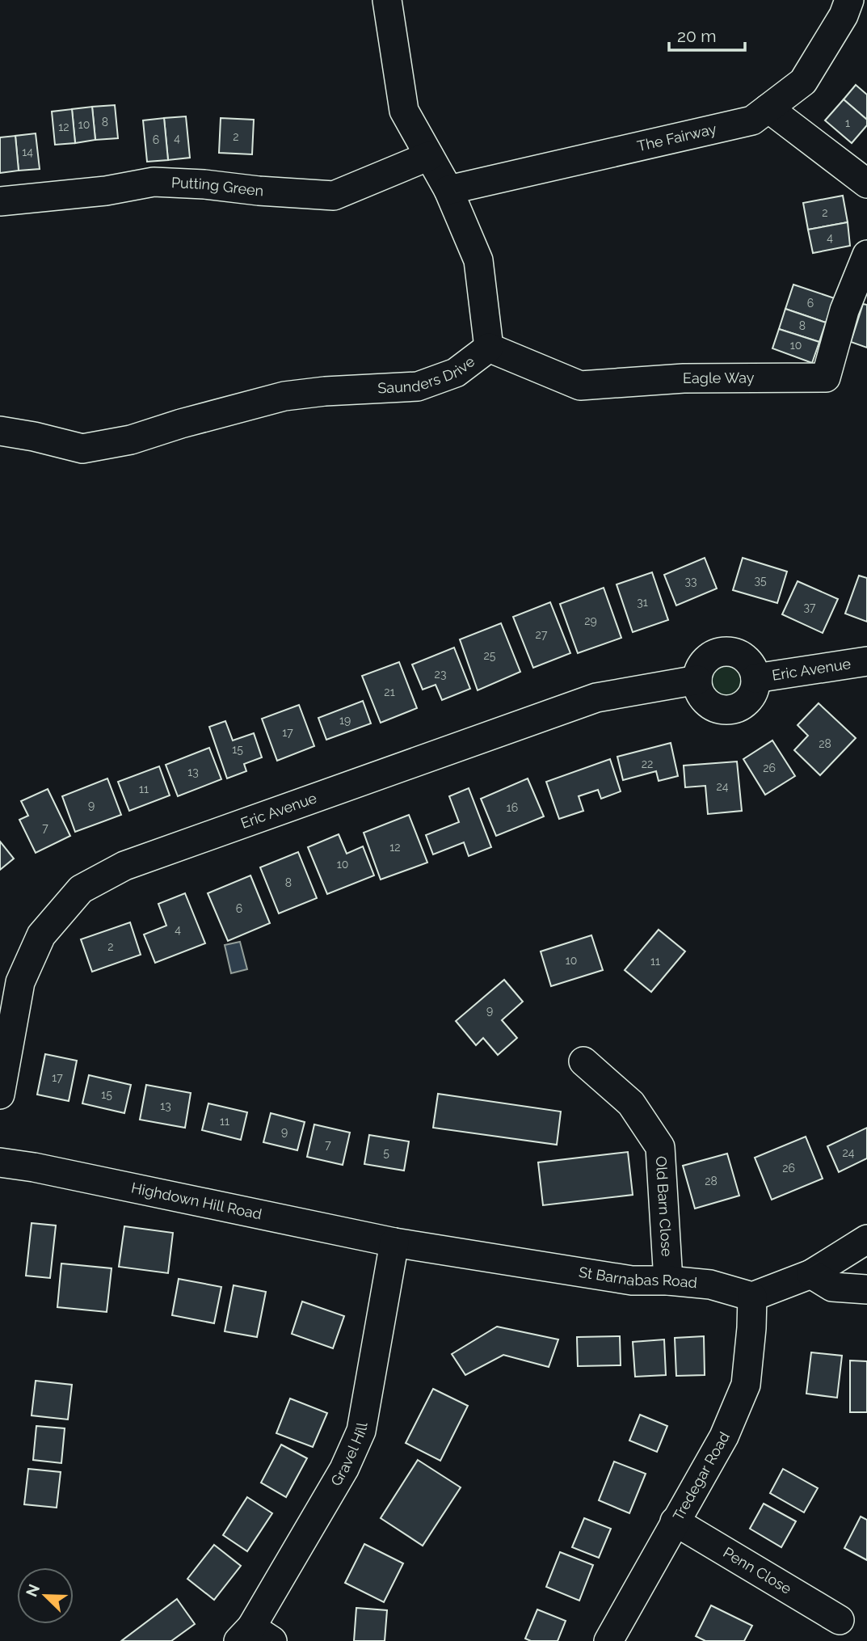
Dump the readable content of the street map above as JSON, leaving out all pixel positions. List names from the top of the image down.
{
  "streets": {
    "street": [
      "The Fairway",
      "Putting Green",
      "Saunders Drive",
      "Eagle Way",
      "Eric Avenue",
      "Highdown Hill Road",
      "Old Barn Close",
      "St Barnabas Road",
      "Gravel Hill",
      "Tredegar Road",
      "Penn Close"
    ]
  },
  "crossings": [
    ["The Fairway", "Saunders Drive"],
    ["Putting Green", "Saunders Drive"],
    ["Saunders Drive", "Eagle Way"],
    ["Highdown Hill Road", "St Barnabas Road"],
    ["Highdown Hill Road", "Gravel Hill"],
    ["Old Barn Close", "St Barnabas Road"],
    ["St Barnabas Road", "Gravel Hill"],
    ["St Barnabas Road", "Tredegar Road"],
    ["Tredegar Road", "Penn Close"]
  ],
  "house_numbers": [
    "8",
    "1",
    "10",
    "12",
    "2",
    "4",
    "6",
    "14",
    "2",
    "4",
    "6",
    "8",
    "10",
    "35",
    "33",
    "31",
    "37",
    "29",
    "27",
    "25",
    "23",
    "21",
    "19",
    "17",
    "28",
    "15",
    "22",
    "26",
    "13",
    "24",
    "11",
    "9",
    "16",
    "7",
    "12",
    "10",
    "8",
    "6",
    "4",
    "2",
    "10",
    "11",
    "9",
    "17",
    "15",
    "13",
    "11",
    "9",
    "7",
    "5",
    "24",
    "26",
    "28"
  ],
  "scale_bar": "20 m",
  "north": "top left"
}
